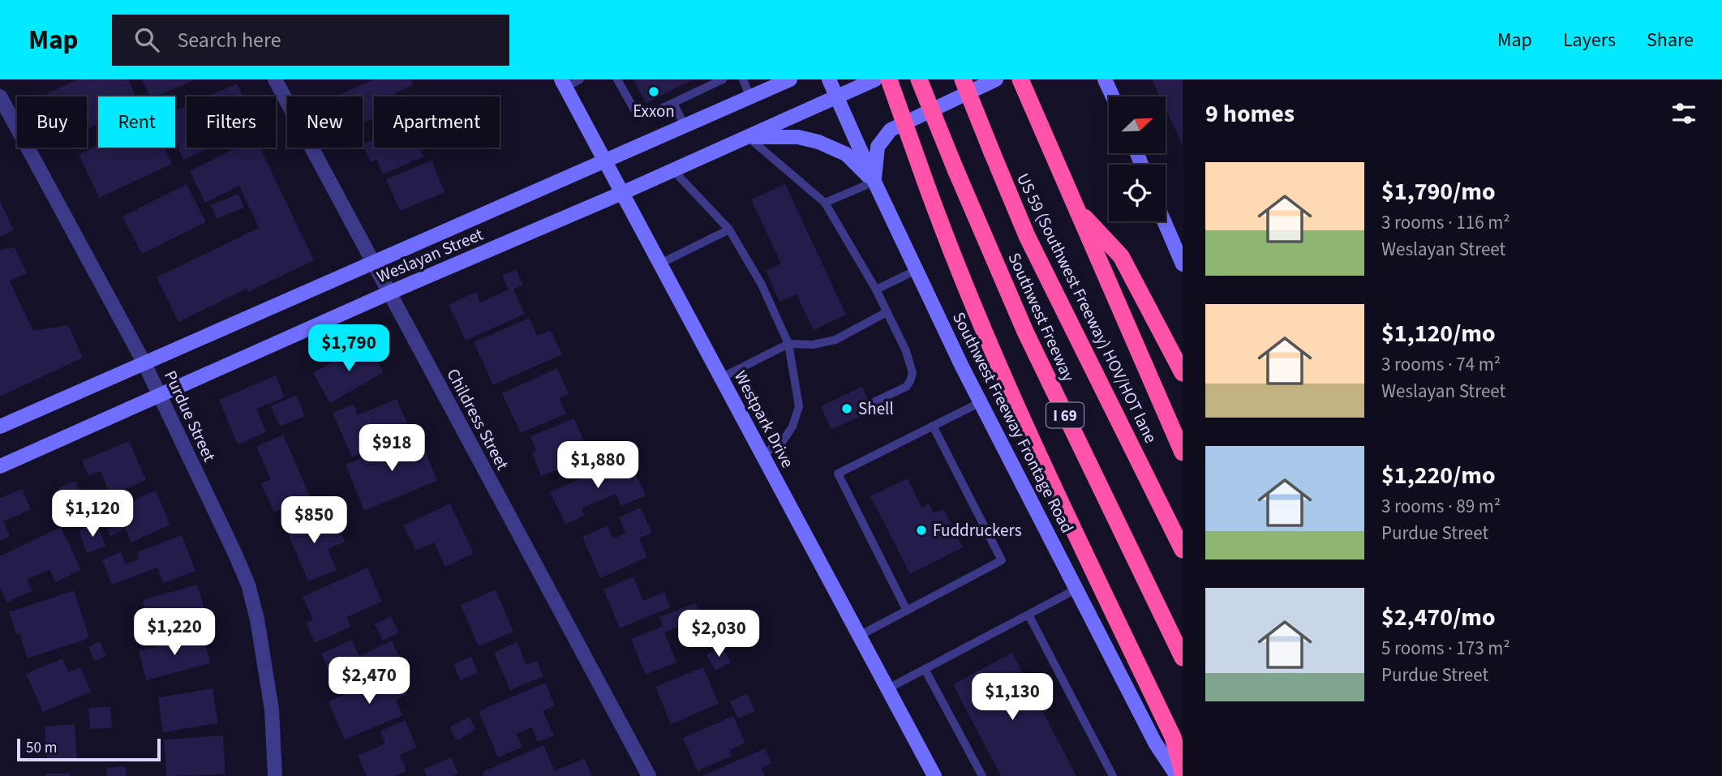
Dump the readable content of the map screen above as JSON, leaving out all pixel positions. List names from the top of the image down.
{
  "streets": {
    "highway": ["US 59 (Southwest Freeway) HOV/HOT lane", "Southwest Freeway", "I 69"],
    "main road": ["Weslayan Street", "Westpark Drive", "Southwest Freeway Frontage Road"],
    "street": ["Purdue Street", "Childress Street"]
  },
  "crossings": [
    ["Weslayan Street", "Purdue Street"],
    ["Weslayan Street", "Childress Street"],
    ["Weslayan Street", "Westpark Drive"],
    ["Weslayan Street", "Southwest Freeway Frontage Road"]
  ],
  "places": ["Exxon", "Shell", "Fuddruckers"],
  "scale_bar": "50 m",
  "north": "top right",
  "page": {
    "header": "Map",
    "search": "Search here",
    "nav": ["Map", "Layers", "Share"],
    "heading": "9 homes",
    "chip": [
      "Buy",
      "Rent",
      "Filters",
      "New",
      "Apartment"
    ],
    "list": [
      {
        "name": "$1,790/mo",
        "note": "3 rooms · 116 m² · Weslayan Street"
      },
      {
        "name": "$1,120/mo",
        "note": "3 rooms · 74 m² · Weslayan Street"
      },
      {
        "name": "$1,220/mo",
        "note": "3 rooms · 89 m² · Purdue Street"
      },
      {
        "name": "$2,470/mo",
        "note": "5 rooms · 173 m² · Purdue Street"
      }
    ],
    "price": [
      "$1,790",
      "$918",
      "$1,880",
      "$1,120",
      "$850",
      "$1,220",
      "$2,030",
      "$2,470",
      "$1,130"
    ],
    "scale": "50 m"
  }
}
